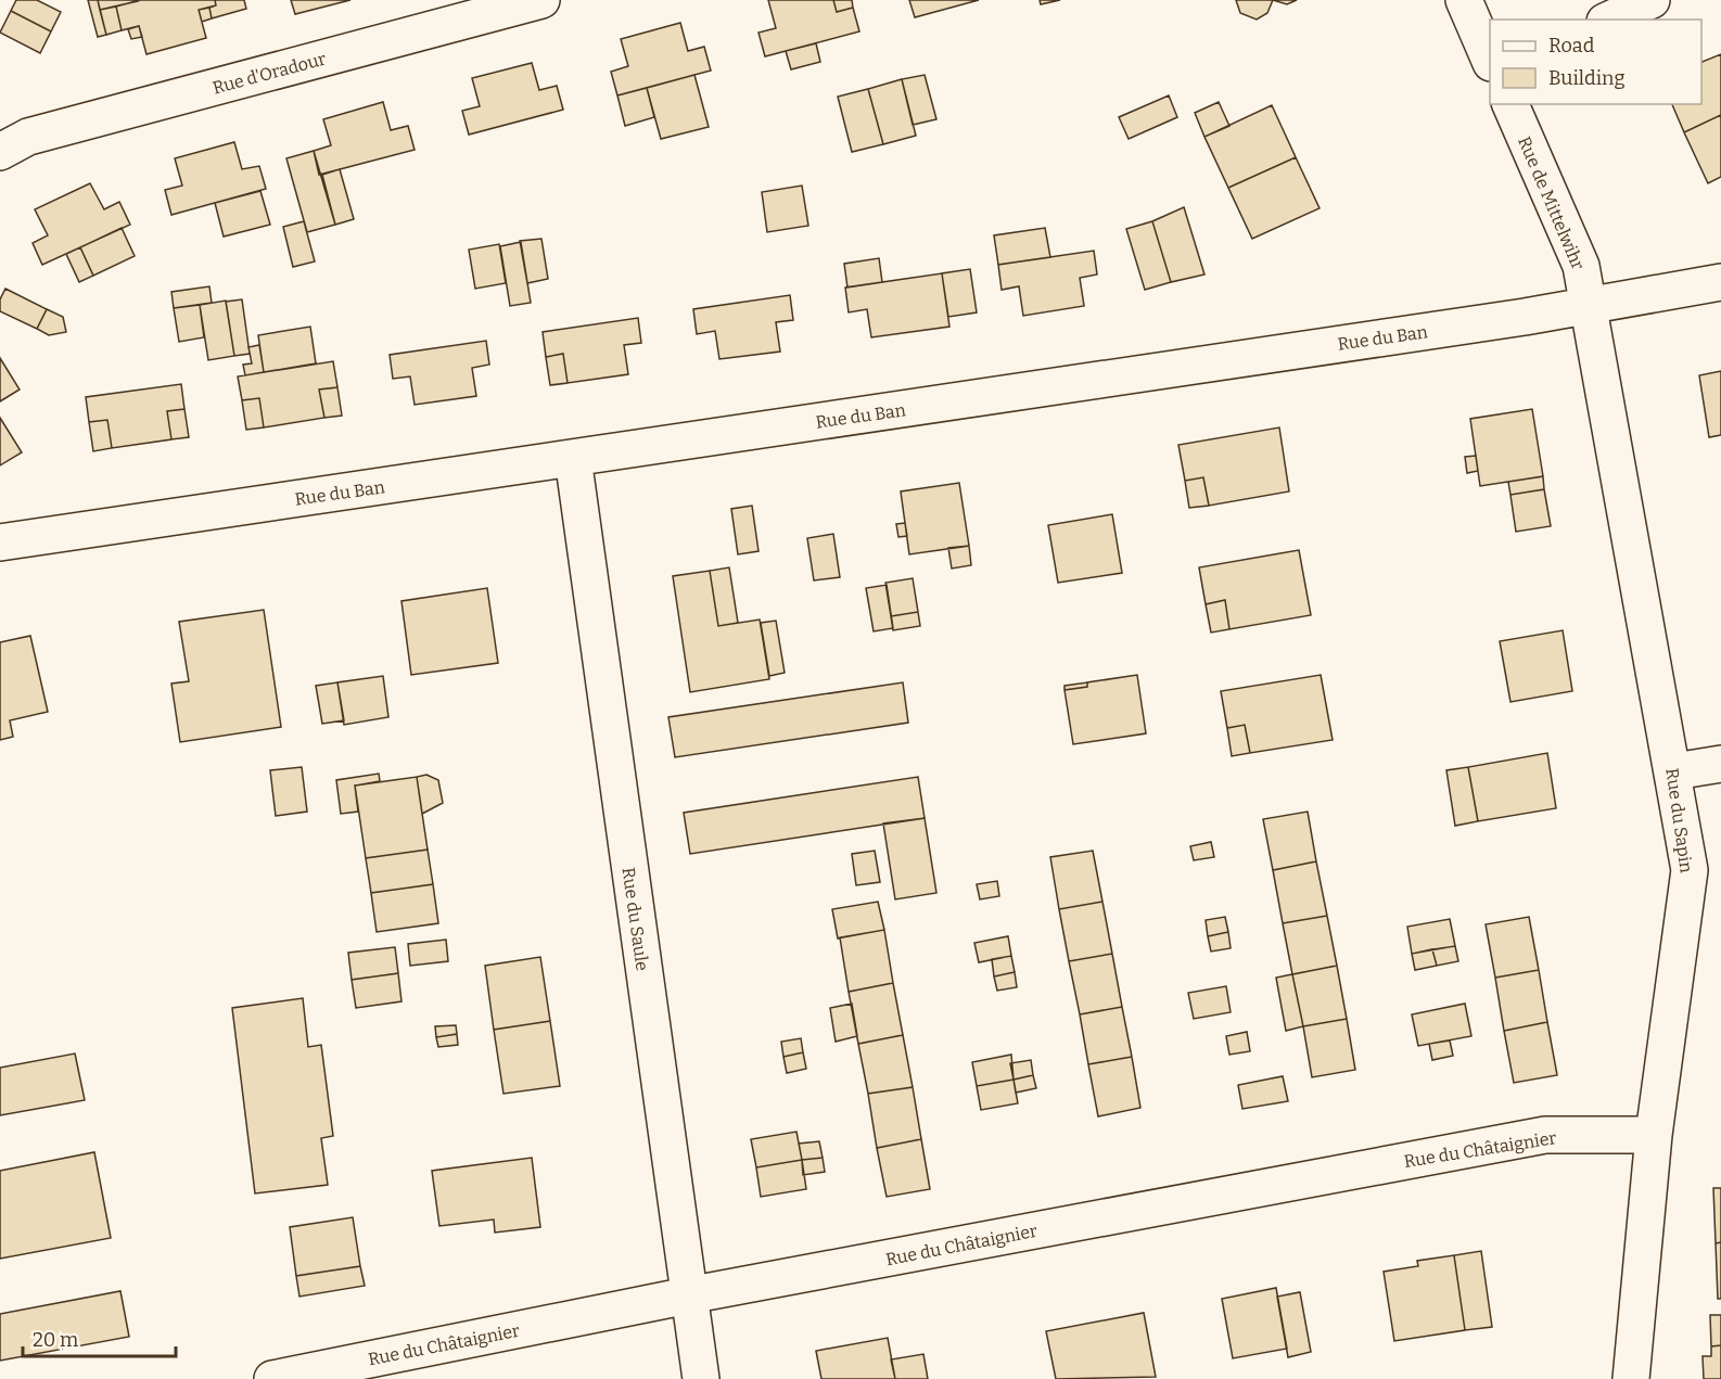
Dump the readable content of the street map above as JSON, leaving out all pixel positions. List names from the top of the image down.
{
  "streets": {
    "street": [
      "Rue d'Oradour",
      "Rue de Mittelwihr",
      "Rue du Ban",
      "Rue du Sapin",
      "Rue du Saule",
      "Rue du Châtaignier"
    ]
  },
  "crossings": [
    ["Rue de Mittelwihr", "Rue du Ban"],
    ["Rue de Mittelwihr", "Rue du Sapin"],
    ["Rue du Ban", "Rue du Sapin"],
    ["Rue du Ban", "Rue du Saule"],
    ["Rue du Sapin", "Rue du Châtaignier"],
    ["Rue du Saule", "Rue du Châtaignier"]
  ],
  "legend": ["Road", "Building"],
  "scale_bar": "20 m"
}
